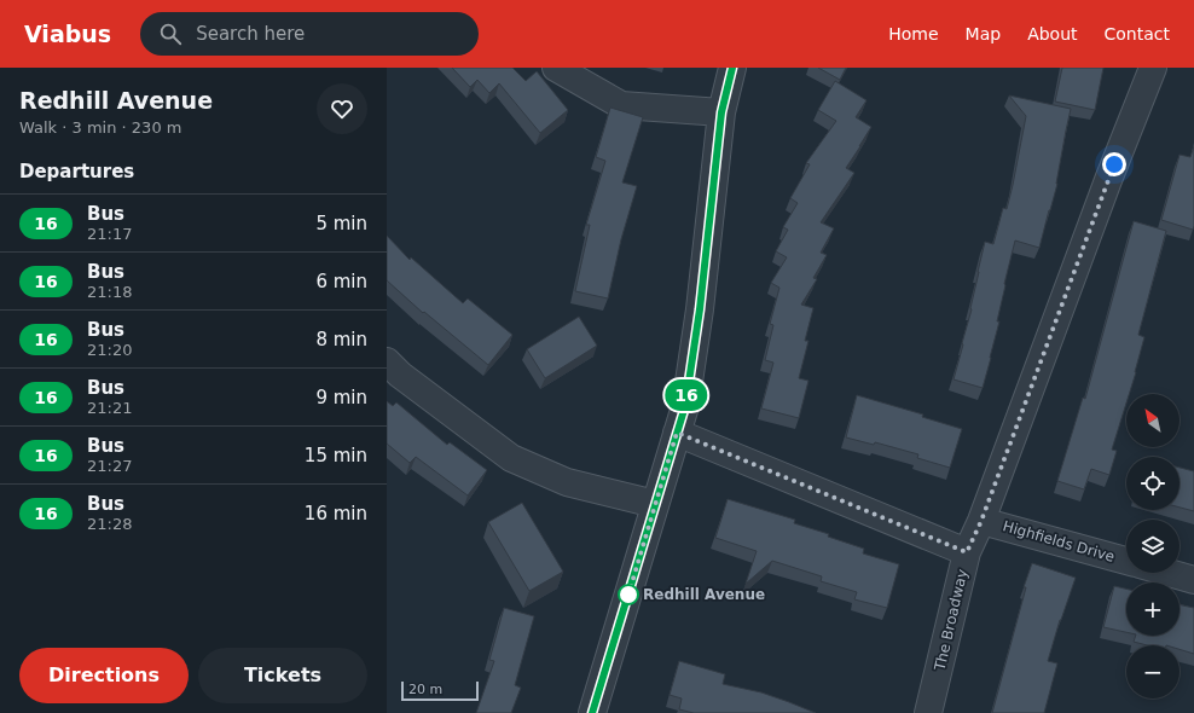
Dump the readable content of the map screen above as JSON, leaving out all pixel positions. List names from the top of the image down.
{
  "streets": {
    "street": ["Highfields Drive", "The Broadway"]
  },
  "crossings": [
    ["Highfields Drive", "The Broadway"]
  ],
  "places": ["Redhill Avenue"],
  "lines": ["bus line 16"],
  "scale_bar": "20 m",
  "north": "top left",
  "page": {
    "header": "Viabus",
    "search": "Search here",
    "nav": [
      "Home",
      "Map",
      "About",
      "Contact"
    ],
    "heading": [
      ["Redhill Avenue", "Walk · 3 min · 230 m"],
      "Departures"
    ],
    "on_map": "16",
    "list": [
      {
        "mark": "16",
        "name": "Bus",
        "note": "21:17",
        "value": "5 min"
      },
      {
        "mark": "16",
        "name": "Bus",
        "note": "21:18",
        "value": "6 min"
      },
      {
        "mark": "16",
        "name": "Bus",
        "note": "21:20",
        "value": "8 min"
      },
      {
        "mark": "16",
        "name": "Bus",
        "note": "21:21",
        "value": "9 min"
      },
      {
        "mark": "16",
        "name": "Bus",
        "note": "21:27",
        "value": "15 min"
      },
      {
        "mark": "16",
        "name": "Bus",
        "note": "21:28",
        "value": "16 min"
      }
    ],
    "map_buttons": ["+", "−"],
    "buttons": ["Directions", "Tickets"],
    "scale": "20 m"
  }
}
